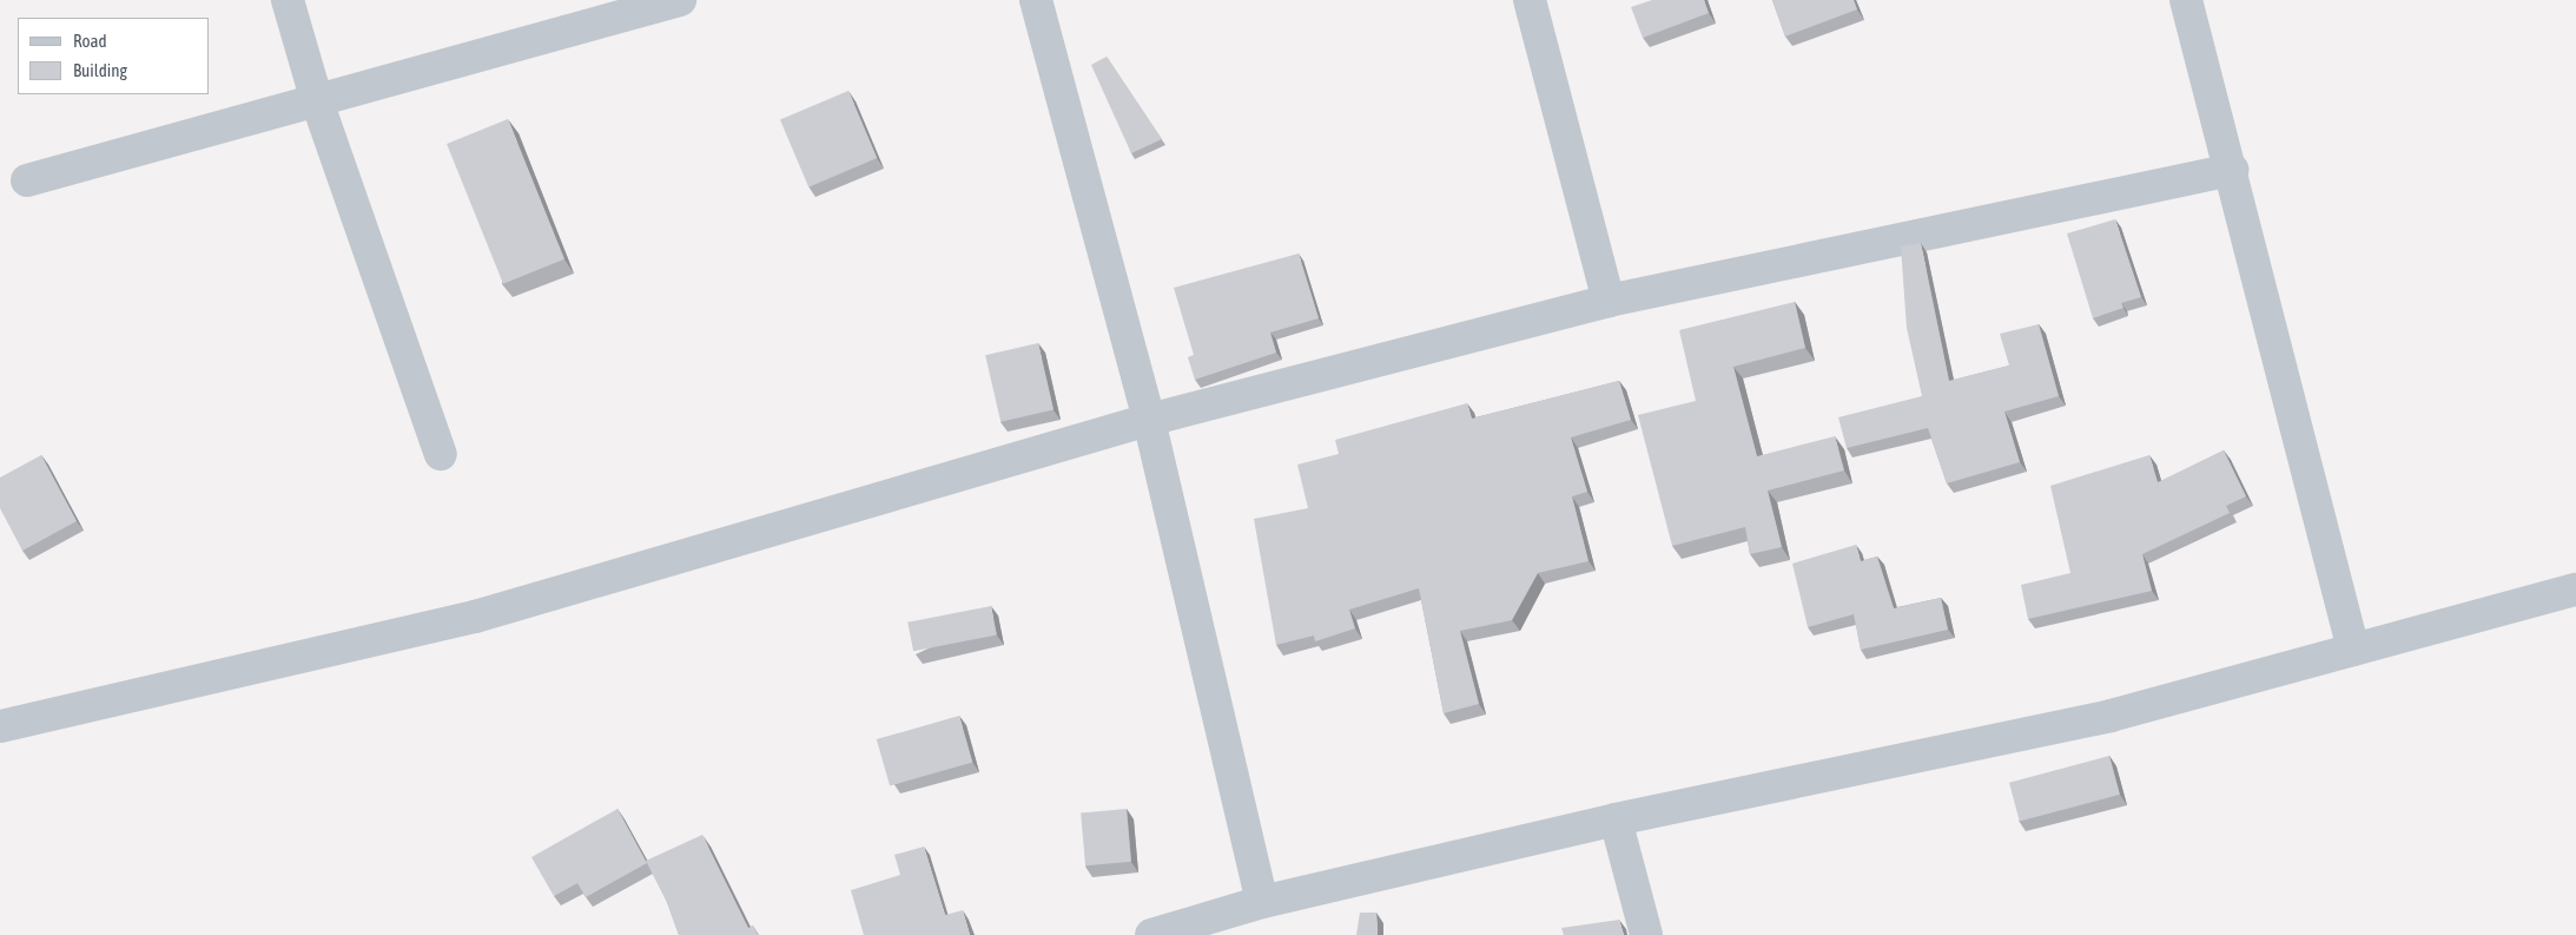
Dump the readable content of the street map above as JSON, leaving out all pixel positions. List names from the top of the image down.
{
  "legend": ["Road", "Building"]
}
